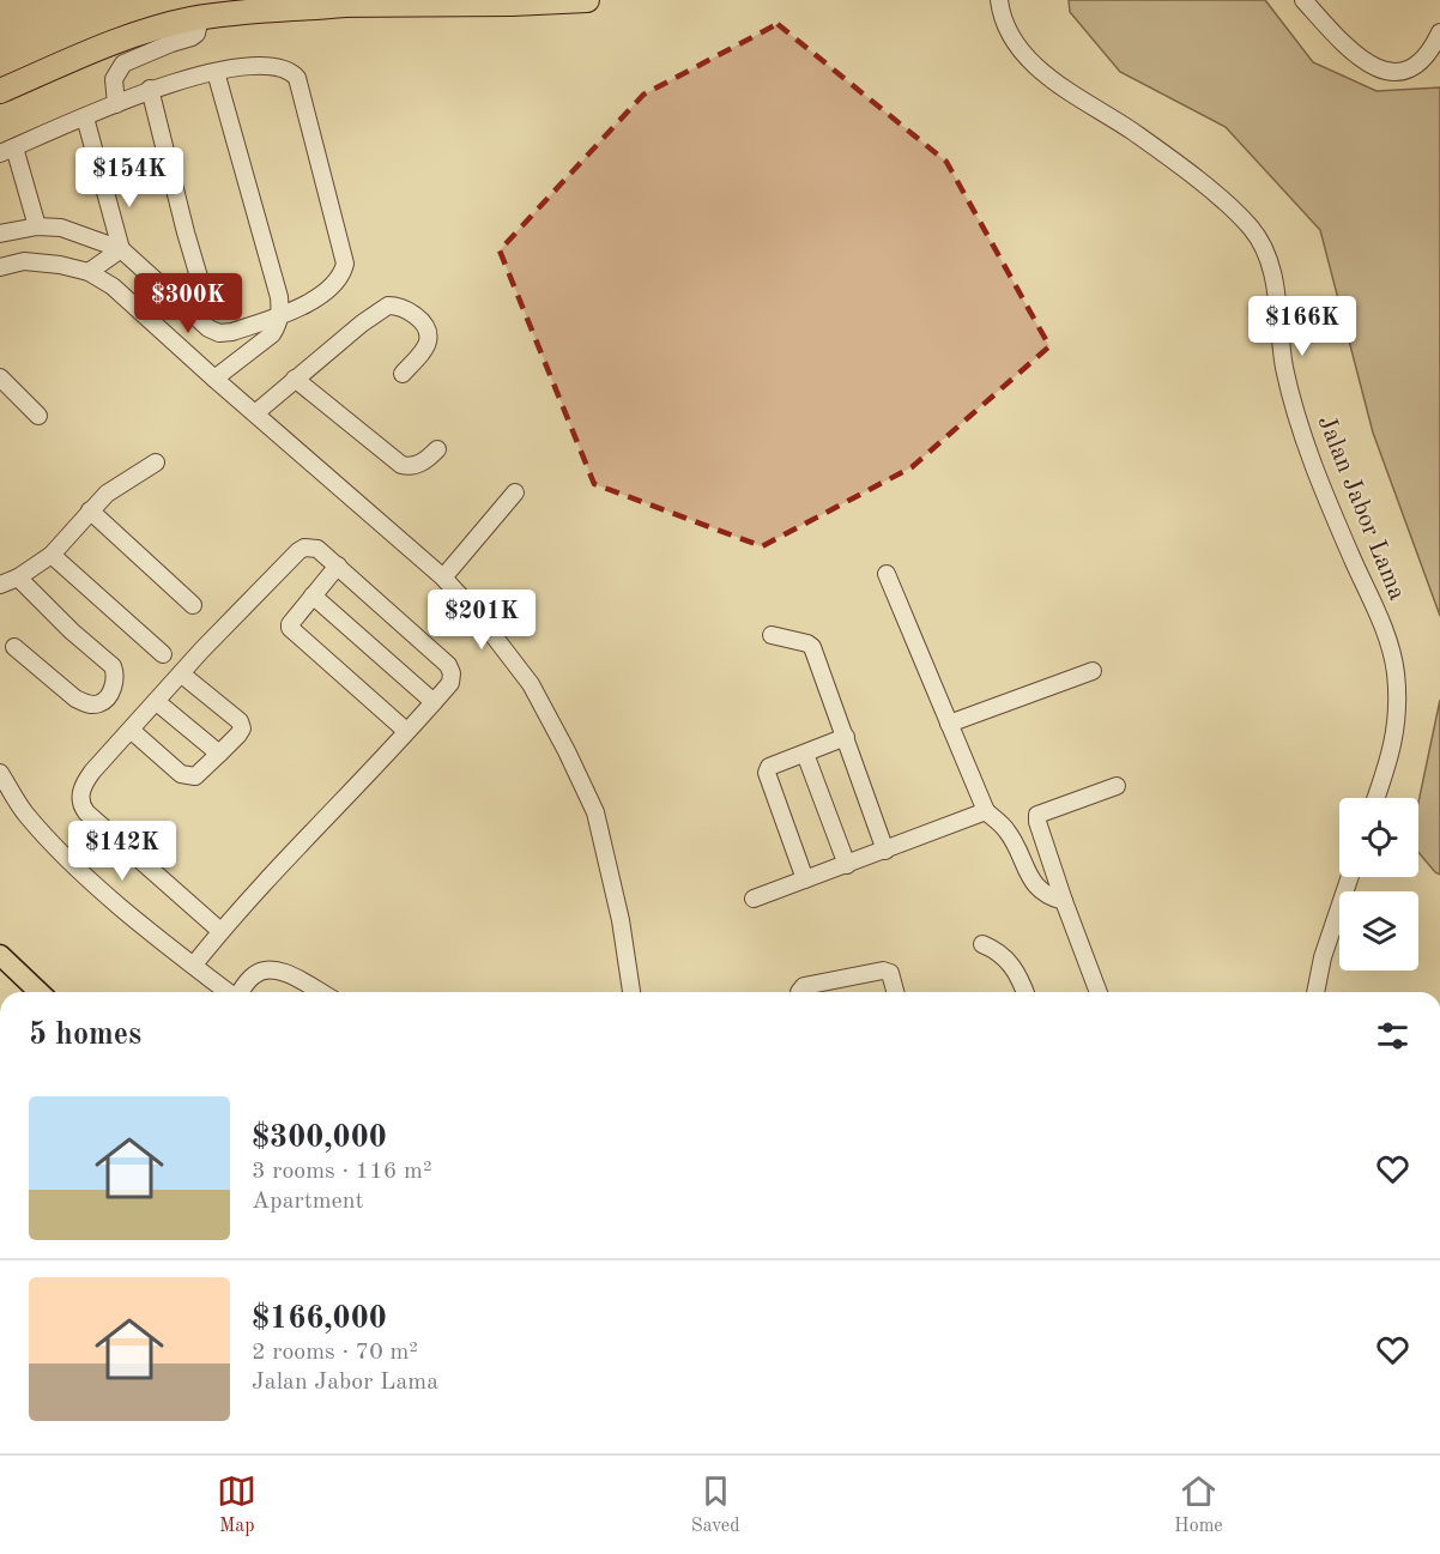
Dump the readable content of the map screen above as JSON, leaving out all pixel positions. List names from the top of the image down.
{
  "streets": {
    "street": ["Jalan Jabor Lama"]
  },
  "page": {
    "price": [
      "$154K",
      "$300K",
      "$166K",
      "$201K",
      "$142K"
    ],
    "heading": "5 homes",
    "list": [
      {
        "name": "$300,000",
        "note": "3 rooms · 116 m² · Apartment"
      },
      {
        "name": "$166,000",
        "note": "2 rooms · 70 m² · Jalan Jabor Lama"
      }
    ],
    "tabs": ["Map", "Saved", "Home"]
  }
}
